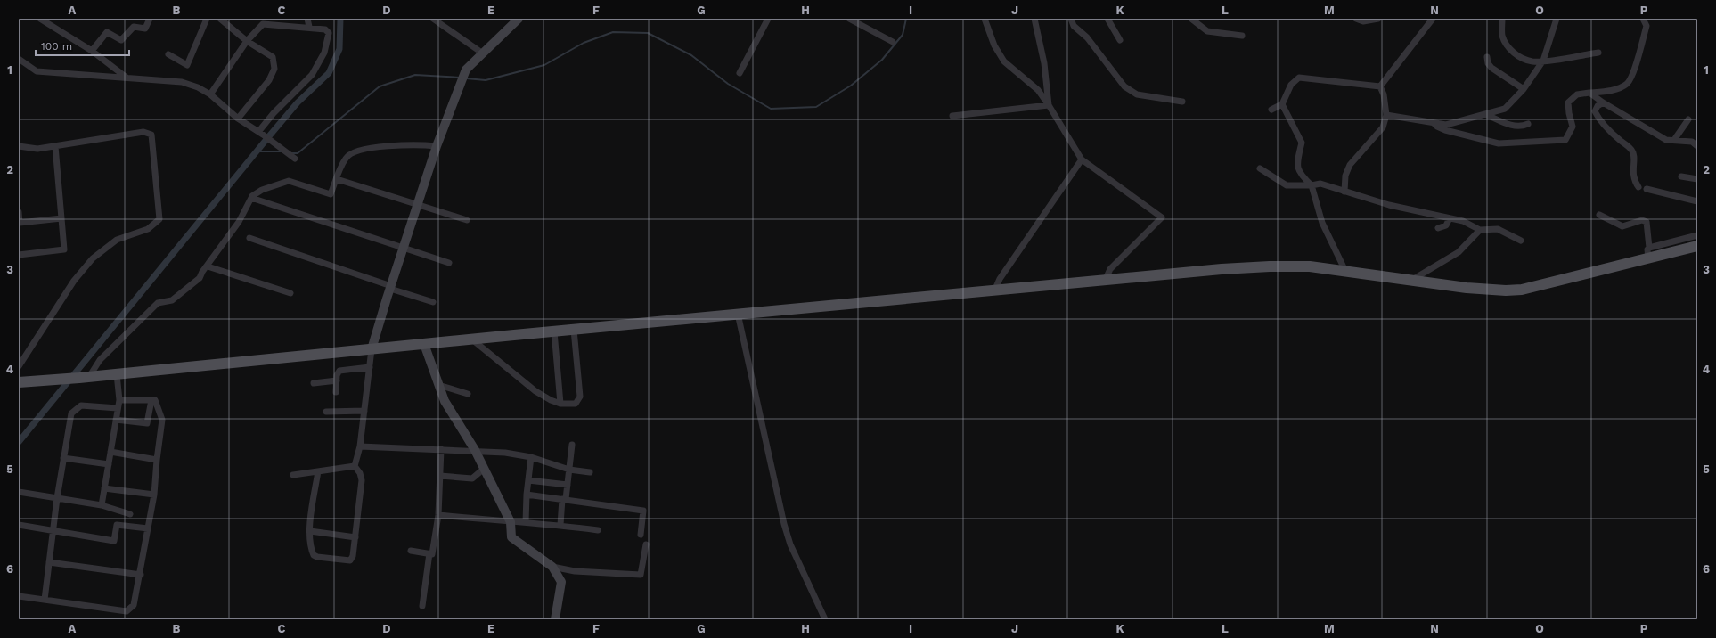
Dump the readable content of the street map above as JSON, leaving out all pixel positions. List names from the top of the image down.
{
  "scale_bar": "100 m",
  "grid": {
    "columns": [
      "A",
      "B",
      "C",
      "D",
      "E",
      "F",
      "G",
      "H",
      "I",
      "J",
      "K",
      "L",
      "M",
      "N",
      "O",
      "P"
    ],
    "rows": [
      "1",
      "2",
      "3",
      "4",
      "5",
      "6"
    ]
  }
}
